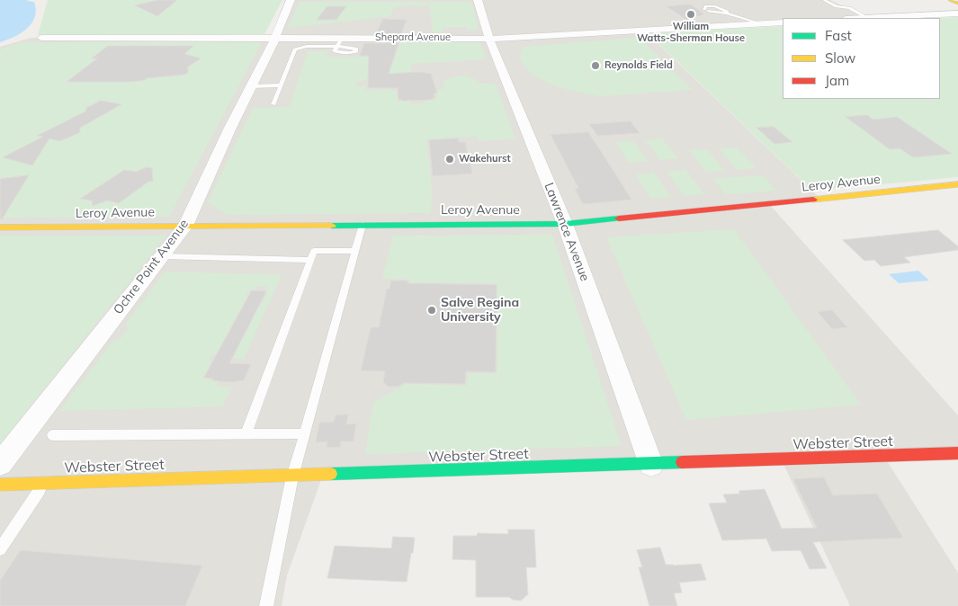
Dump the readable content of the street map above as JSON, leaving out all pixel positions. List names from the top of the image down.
{
  "streets": {
    "street": [
      "Shepard Avenue",
      "Leroy Avenue",
      "Lawrence Avenue",
      "Ochre Point Avenue",
      "Webster Street"
    ]
  },
  "crossings": [
    ["Shepard Avenue", "Lawrence Avenue"],
    ["Shepard Avenue", "Ochre Point Avenue"],
    ["Leroy Avenue", "Lawrence Avenue"],
    ["Leroy Avenue", "Ochre Point Avenue"],
    ["Lawrence Avenue", "Webster Street"]
  ],
  "places": [
    "William Watts-Sherman House",
    "Reynolds Field",
    "Wakehurst",
    "Salve Regina University"
  ],
  "legend": ["Fast", "Slow", "Jam"]
}
